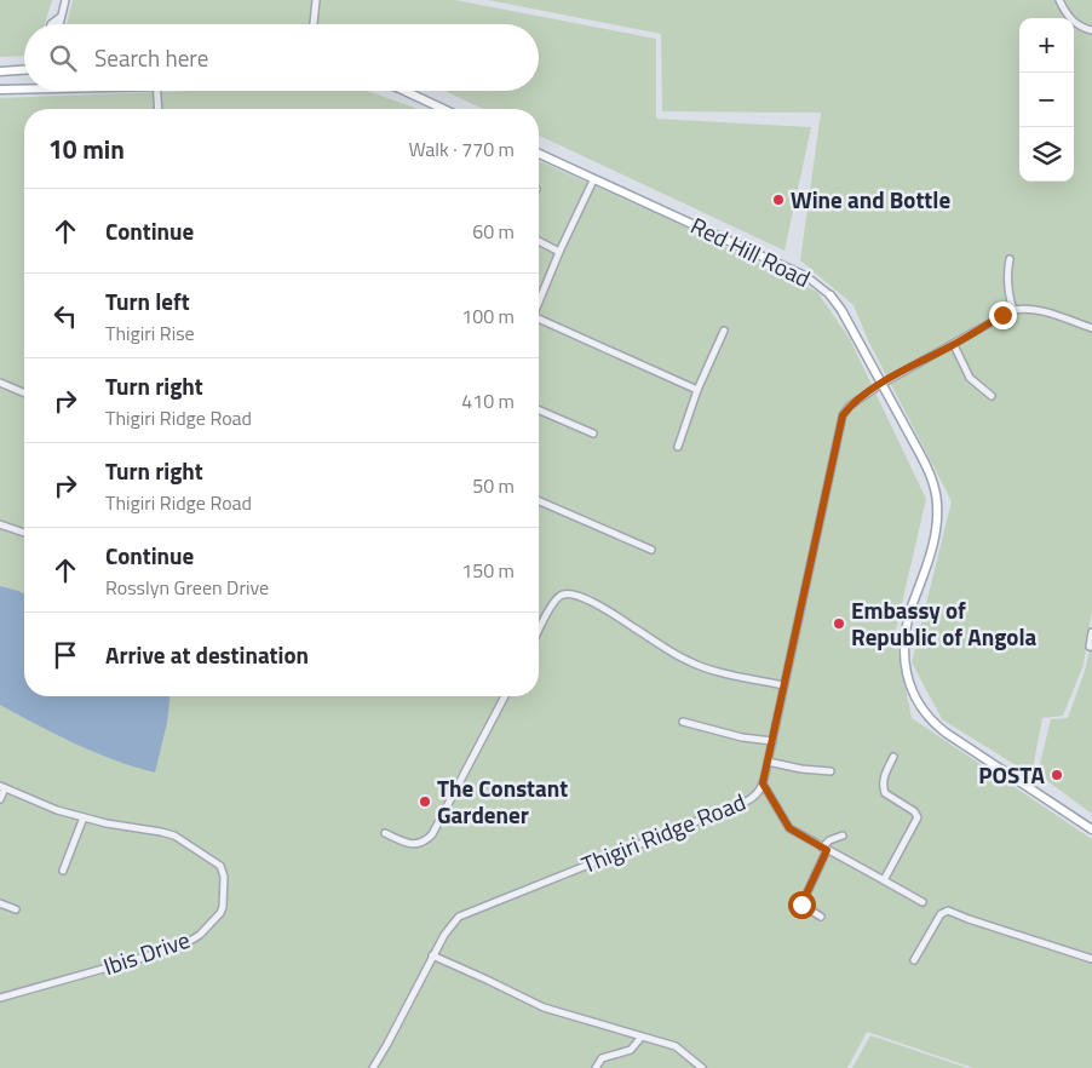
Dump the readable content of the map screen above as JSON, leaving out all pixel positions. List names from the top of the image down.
{
  "streets": {
    "main road": ["Red Hill Road"],
    "street": ["Thigiri Ridge Road", "Ibis Drive"]
  },
  "crossings": [
    ["Red Hill Road", "Thigiri Ridge Road"]
  ],
  "places": [
    "Wine and Bottle",
    "Embassy of Republic of Angola",
    "POSTA",
    "The Constant Gardener"
  ],
  "page": {
    "map_buttons": ["+", "−"],
    "search": "Search here",
    "heading": ["10 min", "Walk · 770 m"],
    "list": [
      ["Continue", "60 m"],
      ["Turn left", "Thigiri Rise", "100 m"],
      ["Turn right", "Thigiri Ridge Road", "410 m"],
      ["Turn right", "Thigiri Ridge Road", "50 m"],
      ["Continue", "Rosslyn Green Drive", "150 m"],
      "Arrive at destination"
    ]
  }
}
